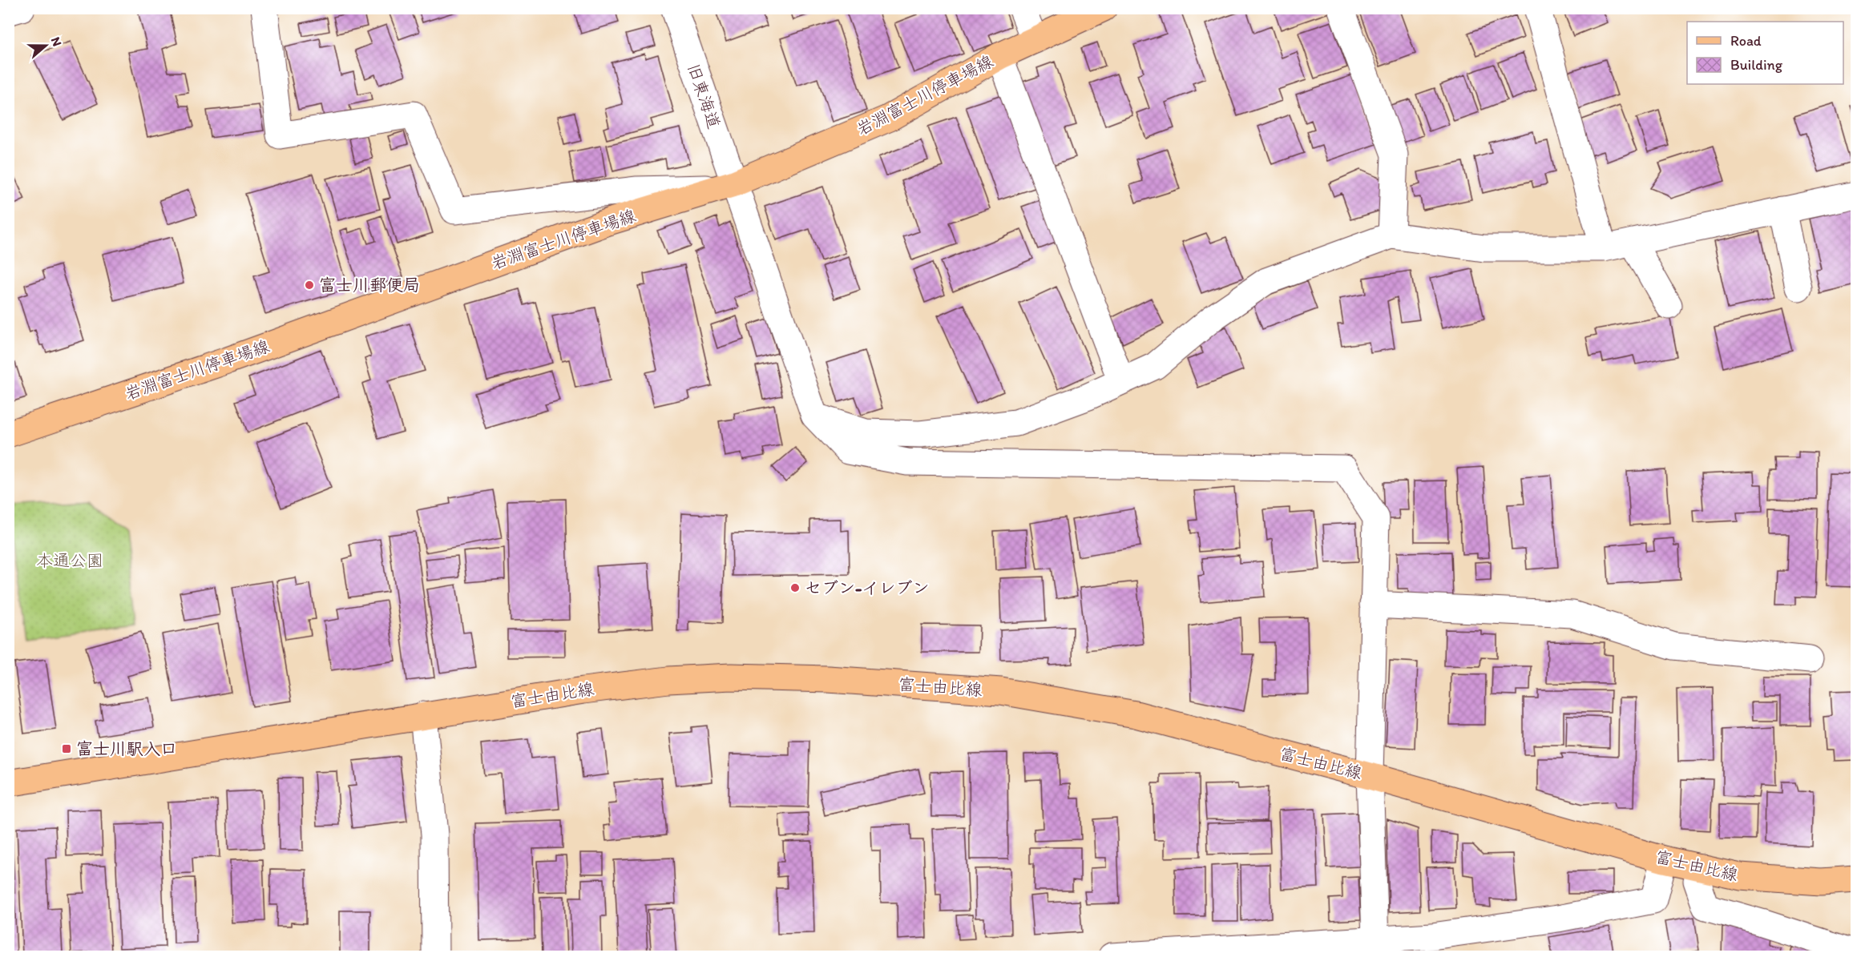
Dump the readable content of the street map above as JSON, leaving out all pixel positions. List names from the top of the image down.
{
  "streets": {
    "main road": ["岩淵富士川停車場線", "富士由比線"],
    "street": ["旧東海道"]
  },
  "crossings": [
    ["岩淵富士川停車場線", "旧東海道"]
  ],
  "parks": ["本通公園"],
  "places": {
    "other": ["富士川郵便局", "セブン-イレブン"],
    "transit": ["富士川駅入口"]
  },
  "legend": ["Road", "Building"],
  "north": "right"
}
